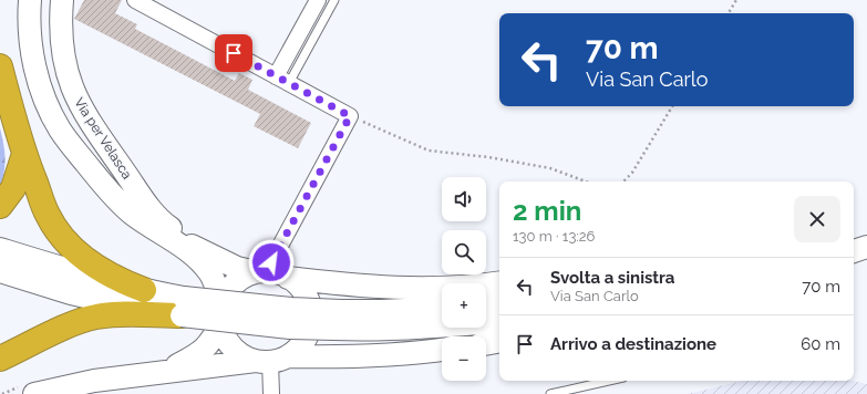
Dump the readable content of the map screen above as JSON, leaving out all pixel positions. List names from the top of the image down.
{
  "streets": {
    "street": ["Via per Velasca"]
  },
  "page": {
    "turn": ["70 m", "Via San Carlo"],
    "map_buttons": ["+", "−"],
    "heading": ["2 min", "130 m · 13:26"],
    "list": [
      {
        "name": "Svolta a sinistra",
        "note": "Via San Carlo",
        "value": "70 m"
      },
      {
        "name": "Arrivo a destinazione",
        "value": "60 m"
      }
    ]
  }
}
